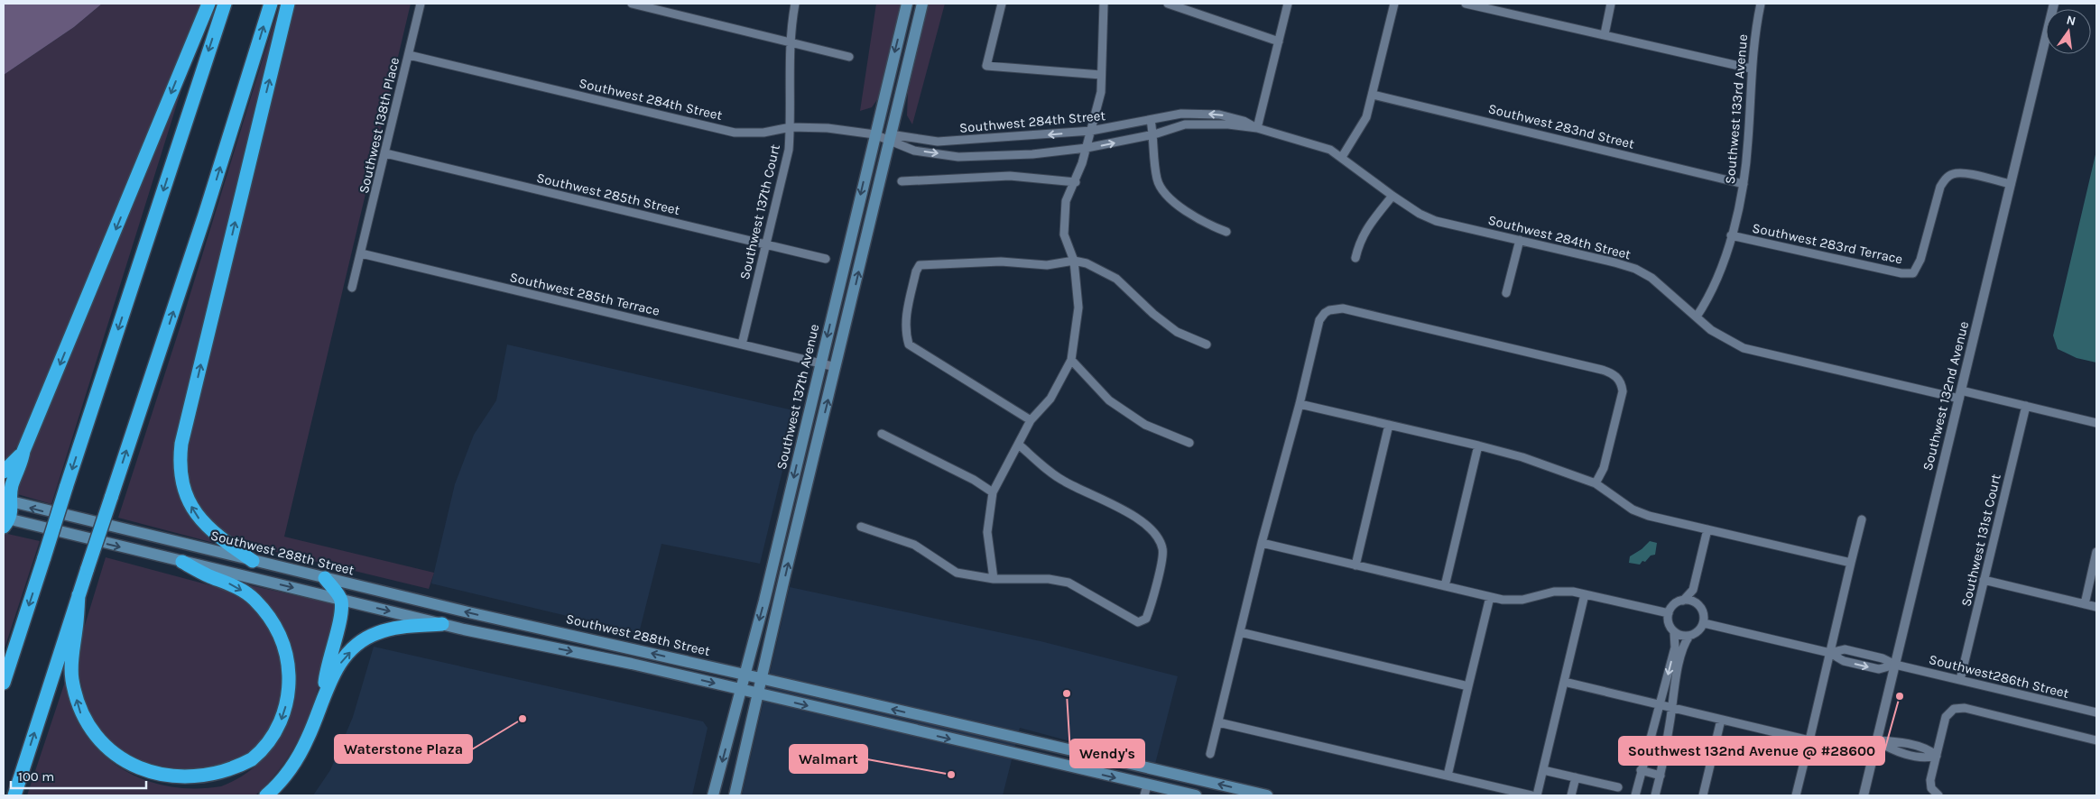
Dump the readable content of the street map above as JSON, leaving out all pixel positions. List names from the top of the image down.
{
  "streets": {
    "main road": ["Southwest 137th Avenue", "Southwest 288th Street"],
    "street": [
      "Southwest 284th Street",
      "Southwest 133rd Avenue",
      "Southwest 138th Place",
      "Southwest 283nd Street",
      "Southwest 285th Street",
      "Southwest 137th Court",
      "Southwest 283rd Terrace",
      "Southwest 285th Terrace",
      "Southwest 132nd Avenue",
      "Southwest 131st Court",
      "Southwest286th Street"
    ]
  },
  "crossings": [
    ["Southwest 284th Street", "Southwest 133rd Avenue"],
    ["Southwest 284th Street", "Southwest 138th Place"],
    ["Southwest 284th Street", "Southwest 137th Court"],
    ["Southwest 284th Street", "Southwest 132nd Avenue"],
    ["Southwest 284th Street", "Southwest 137th Avenue"],
    ["Southwest 284th Street", "Southwest 131st Court"],
    ["Southwest 133rd Avenue", "Southwest 283nd Street"],
    ["Southwest 133rd Avenue", "Southwest 283rd Terrace"],
    ["Southwest 138th Place", "Southwest 285th Street"],
    ["Southwest 138th Place", "Southwest 285th Terrace"],
    ["Southwest 285th Street", "Southwest 137th Court"],
    ["Southwest 137th Court", "Southwest 285th Terrace"],
    ["Southwest 283rd Terrace", "Southwest 132nd Avenue"],
    ["Southwest 285th Terrace", "Southwest 137th Avenue"],
    ["Southwest 132nd Avenue", "Southwest286th Street"],
    ["Southwest 137th Avenue", "Southwest 288th Street"],
    ["Southwest 131st Court", "Southwest286th Street"]
  ],
  "places": [
    "Wendy's",
    "Southwest 132nd Avenue @ #28600",
    "Waterstone Plaza",
    "Walmart"
  ],
  "scale_bar": "100 m",
  "north": "top"
}
